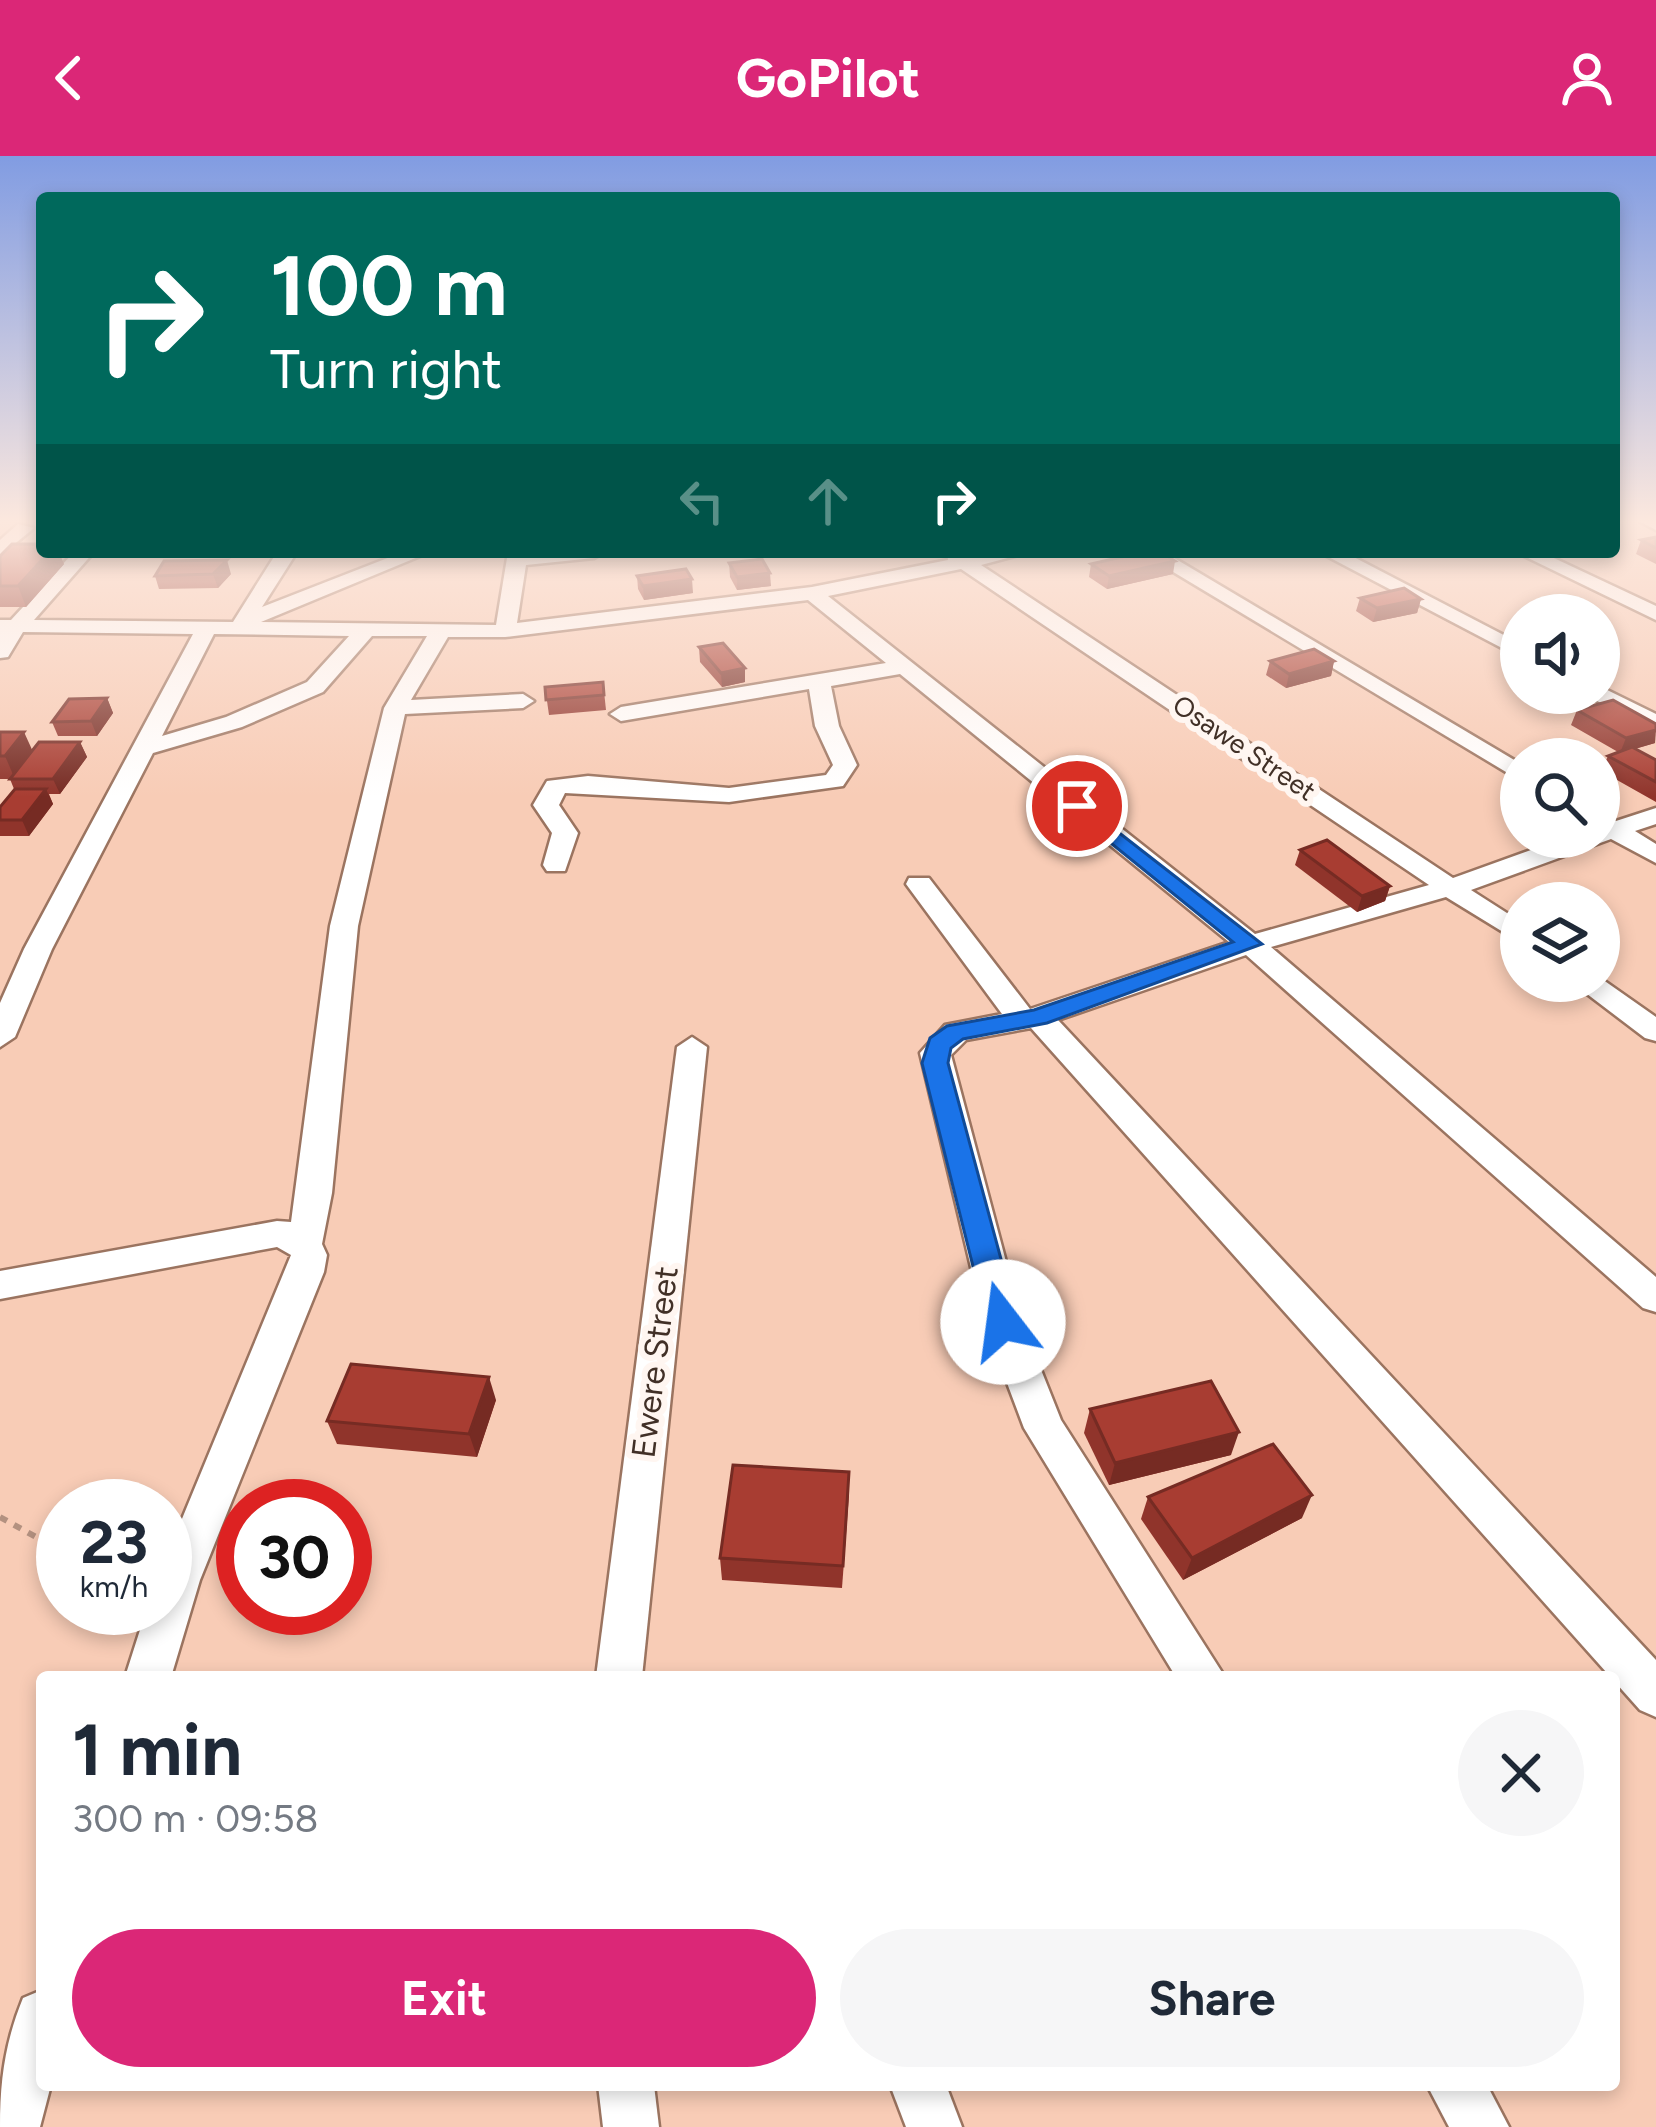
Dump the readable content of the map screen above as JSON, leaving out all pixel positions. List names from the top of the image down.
{
  "streets": {
    "street": ["Osawe Street", "Ewere Street"]
  },
  "page": {
    "header": "GoPilot",
    "turn": ["100 m", "Turn right"],
    "speed": "23 km/h",
    "limit": "30",
    "heading": ["1 min", "300 m · 09:58"],
    "buttons": ["Exit", "Share"]
  }
}
